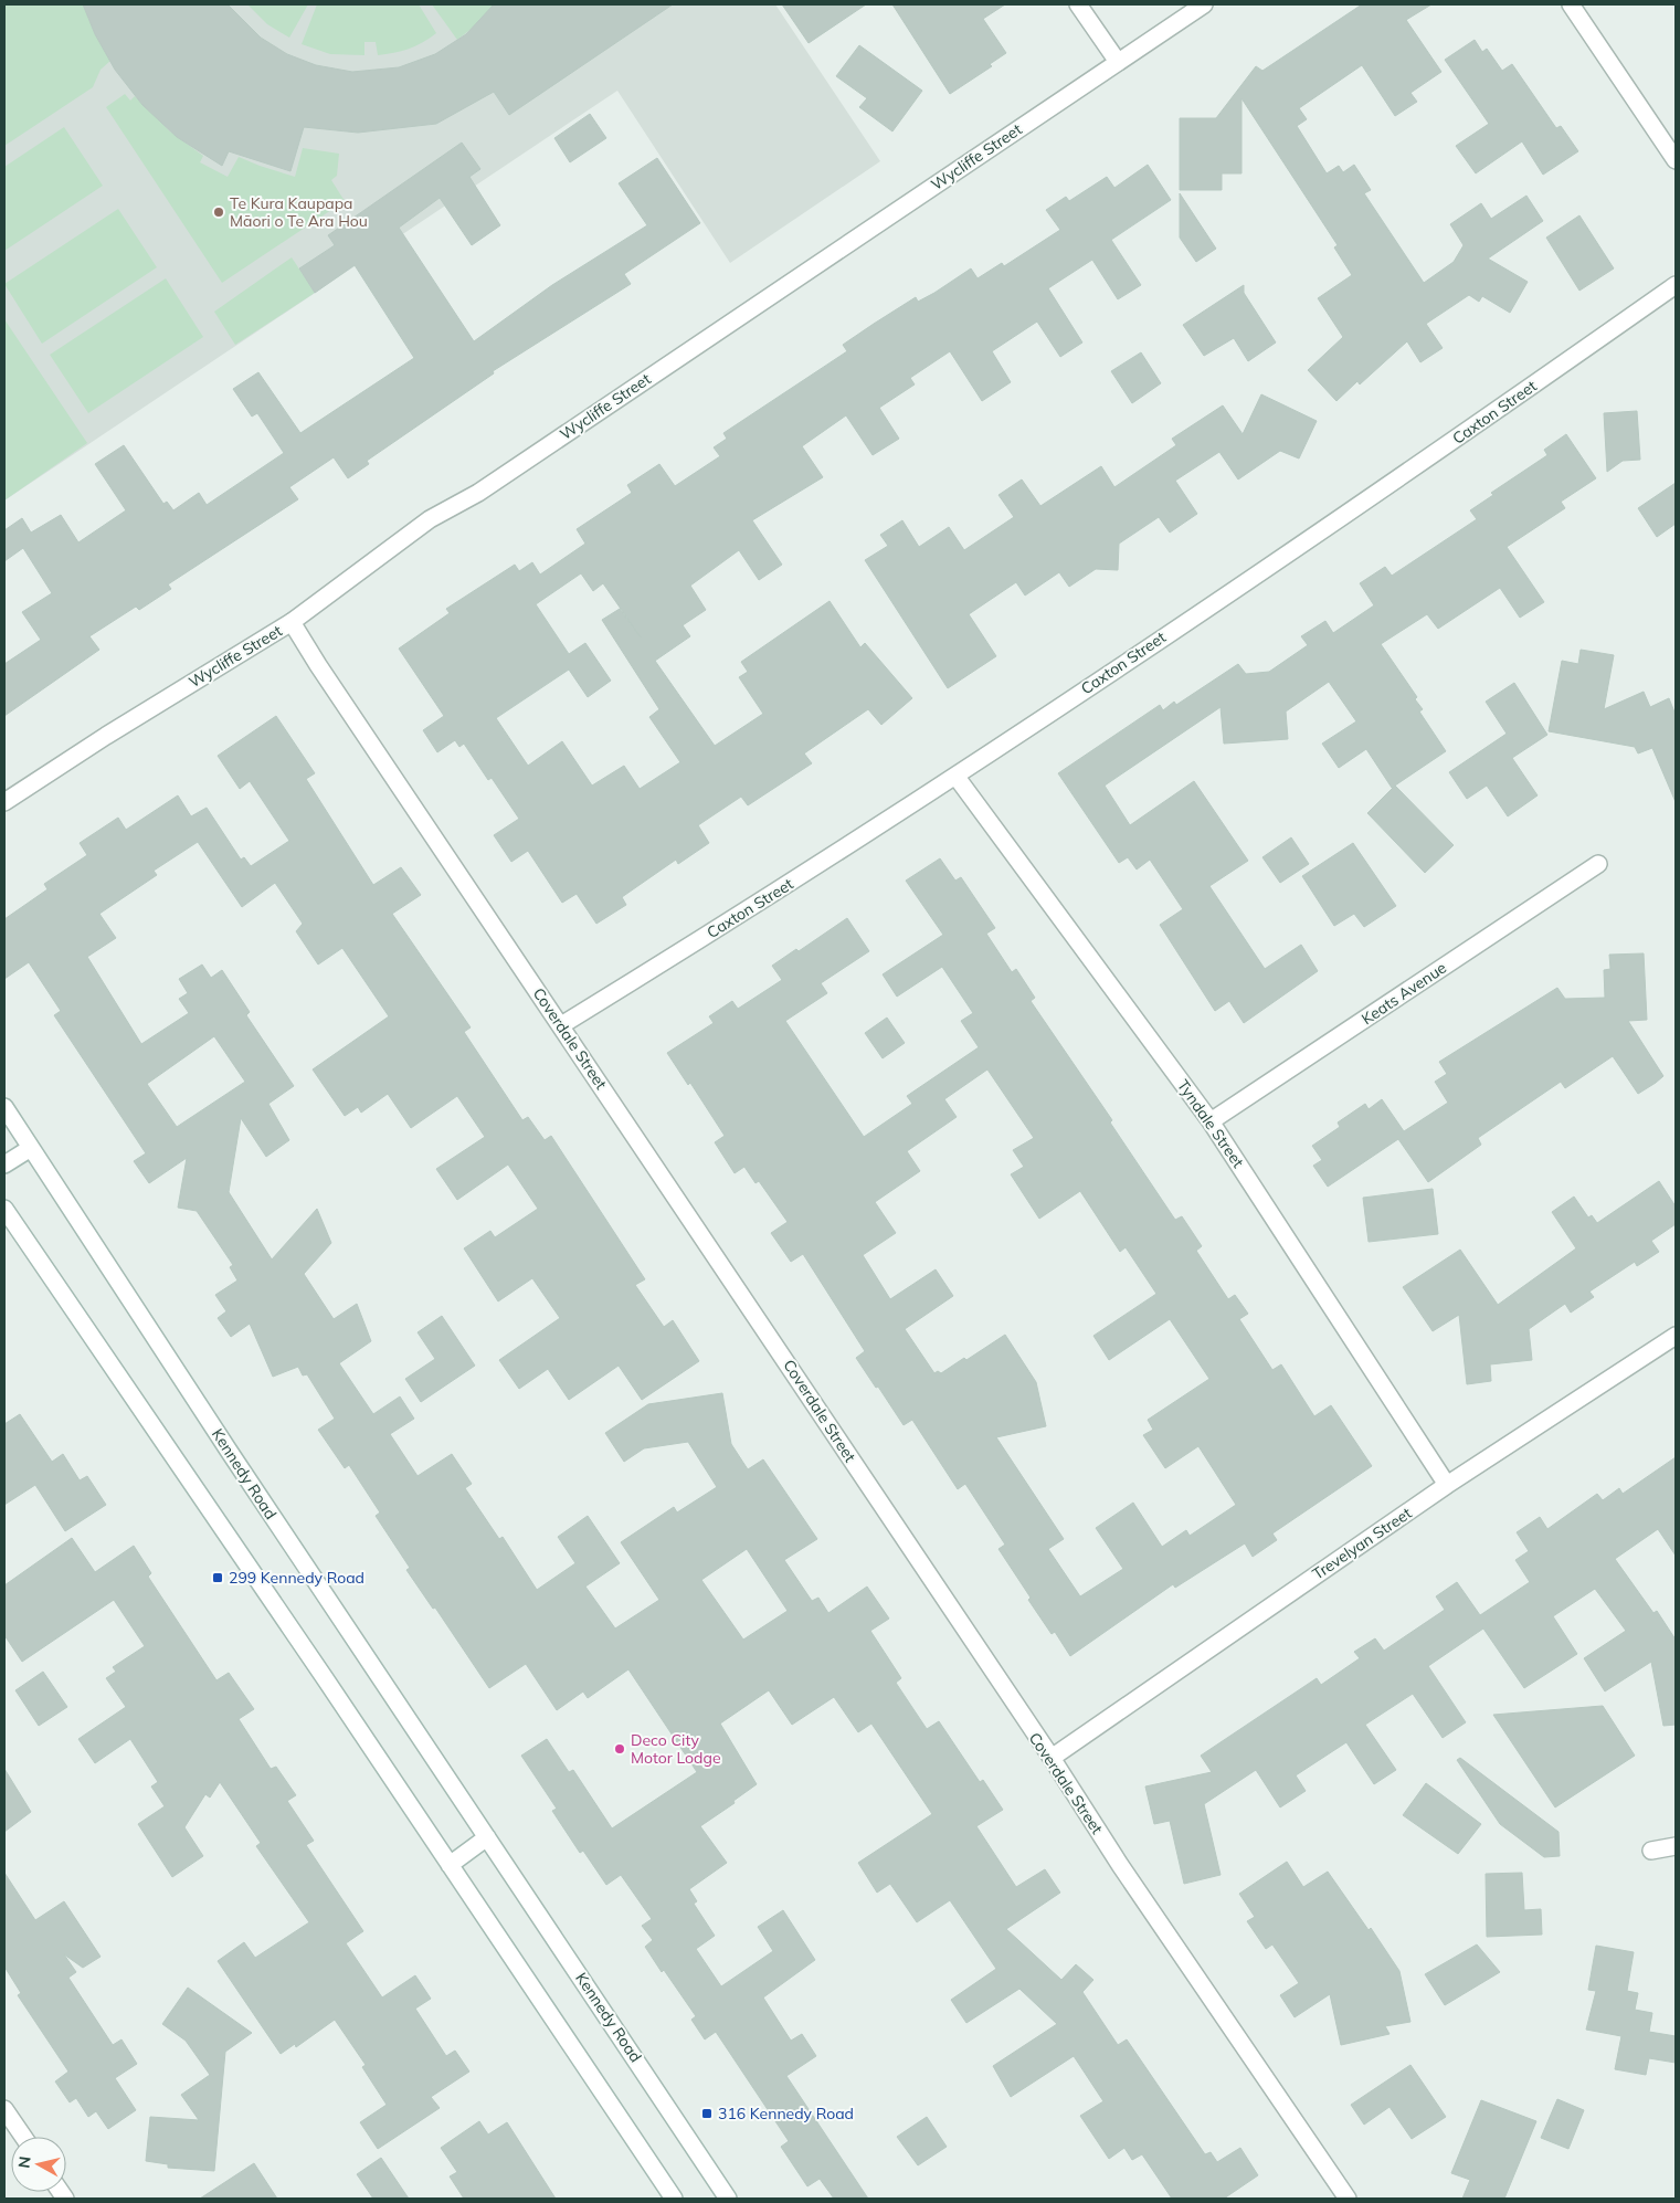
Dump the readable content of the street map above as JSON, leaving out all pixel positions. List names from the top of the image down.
{
  "streets": {
    "street": [
      "Wycliffe Street",
      "Caxton Street",
      "Keats Avenue",
      "Coverdale Street",
      "Tyndale Street",
      "Kennedy Road",
      "Trevelyan Street"
    ]
  },
  "crossings": [
    ["Wycliffe Street", "Coverdale Street"],
    ["Caxton Street", "Coverdale Street"],
    ["Caxton Street", "Tyndale Street"],
    ["Keats Avenue", "Tyndale Street"],
    ["Coverdale Street", "Trevelyan Street"],
    ["Tyndale Street", "Trevelyan Street"]
  ],
  "places": {
    "other": ["Te Kura Kaupapa Māori o Te Ara Hou", "Deco City Motor Lodge"],
    "transit": ["299 Kennedy Road", "316 Kennedy Road"]
  },
  "north": "left"
}
